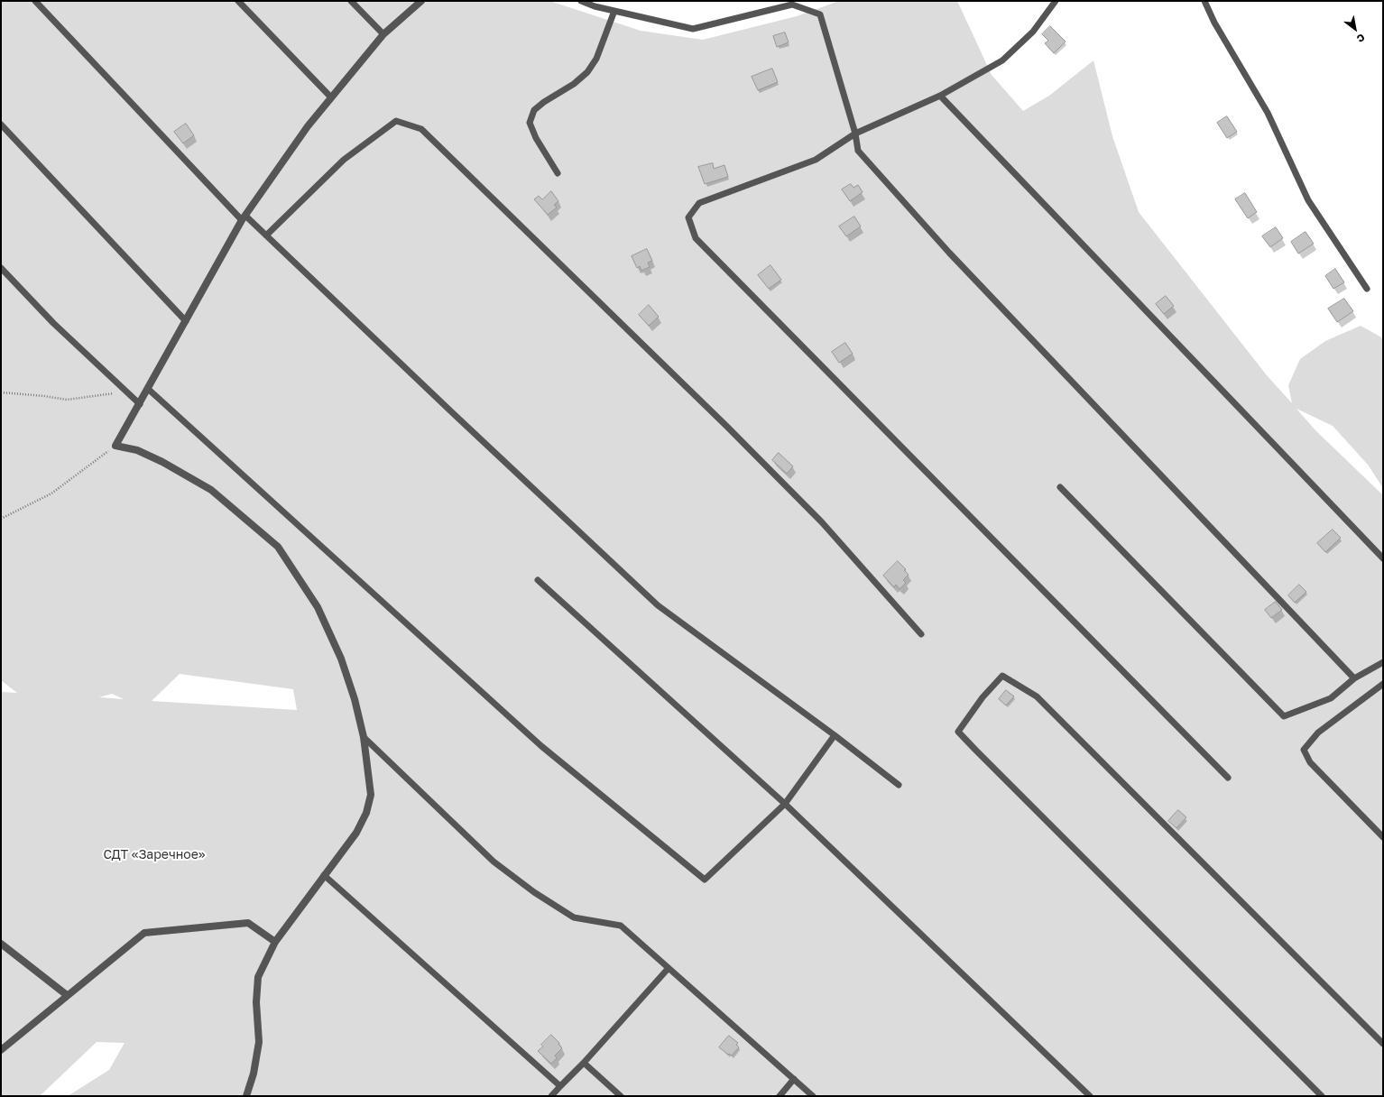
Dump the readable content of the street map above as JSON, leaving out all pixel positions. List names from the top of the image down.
{
  "parks": ["СДТ «Заречное»"],
  "north": "bottom right"
}
